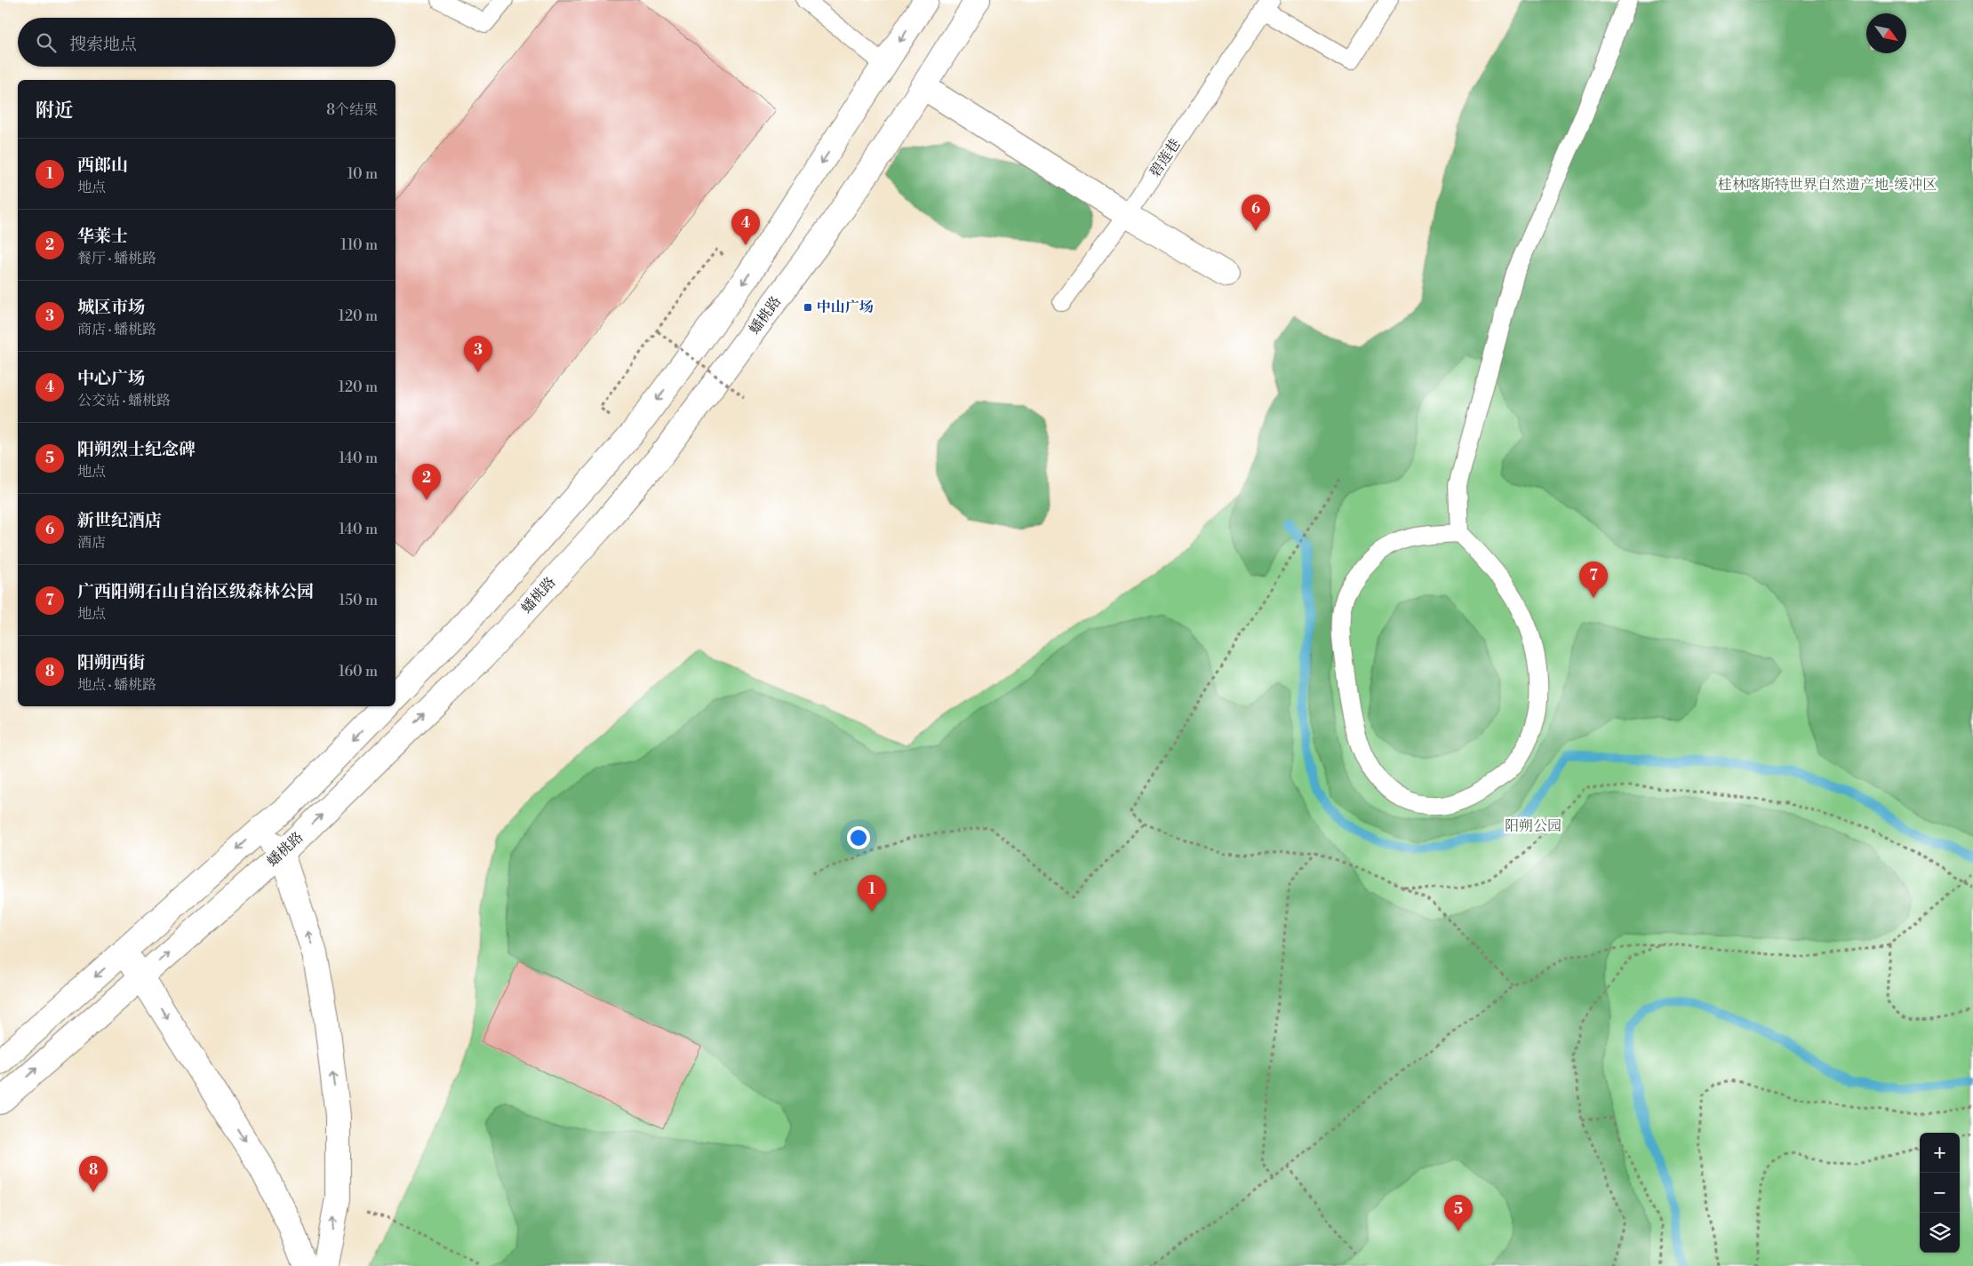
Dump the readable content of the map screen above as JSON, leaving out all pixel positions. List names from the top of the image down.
{
  "streets": {
    "main road": ["蟠桃路"],
    "lane": ["碧莲巷"]
  },
  "parks": ["桂林喀斯特世界自然遗产地-缓冲区", "阳朔公园"],
  "places": {
    "transit": ["中山广场"]
  },
  "north": "bottom right",
  "page": {
    "search": "搜索地点",
    "heading": ["附近", "8个结果"],
    "list": [
      {
        "mark": "1",
        "name": "西郎山",
        "note": "地点",
        "value": "10 m"
      },
      {
        "mark": "2",
        "name": "华莱士",
        "note": "餐厅 · 蟠桃路",
        "value": "110 m"
      },
      {
        "mark": "3",
        "name": "城区市场",
        "note": "商店 · 蟠桃路",
        "value": "120 m"
      },
      {
        "mark": "4",
        "name": "中心广场",
        "note": "公交站 · 蟠桃路",
        "value": "120 m"
      },
      {
        "mark": "5",
        "name": "阳朔烈士纪念碑",
        "note": "地点",
        "value": "140 m"
      },
      {
        "mark": "6",
        "name": "新世纪酒店",
        "note": "酒店",
        "value": "140 m"
      },
      {
        "mark": "7",
        "name": "广西阳朔石山自治区级森林公园",
        "note": "地点",
        "value": "150 m"
      },
      {
        "mark": "8",
        "name": "阳朔西街",
        "note": "地点 · 蟠桃路",
        "value": "160 m"
      }
    ],
    "pins": [
      "6",
      "4",
      "3",
      "2",
      "7",
      "1",
      "8",
      "5"
    ],
    "map_buttons": ["+", "−"]
  }
}
